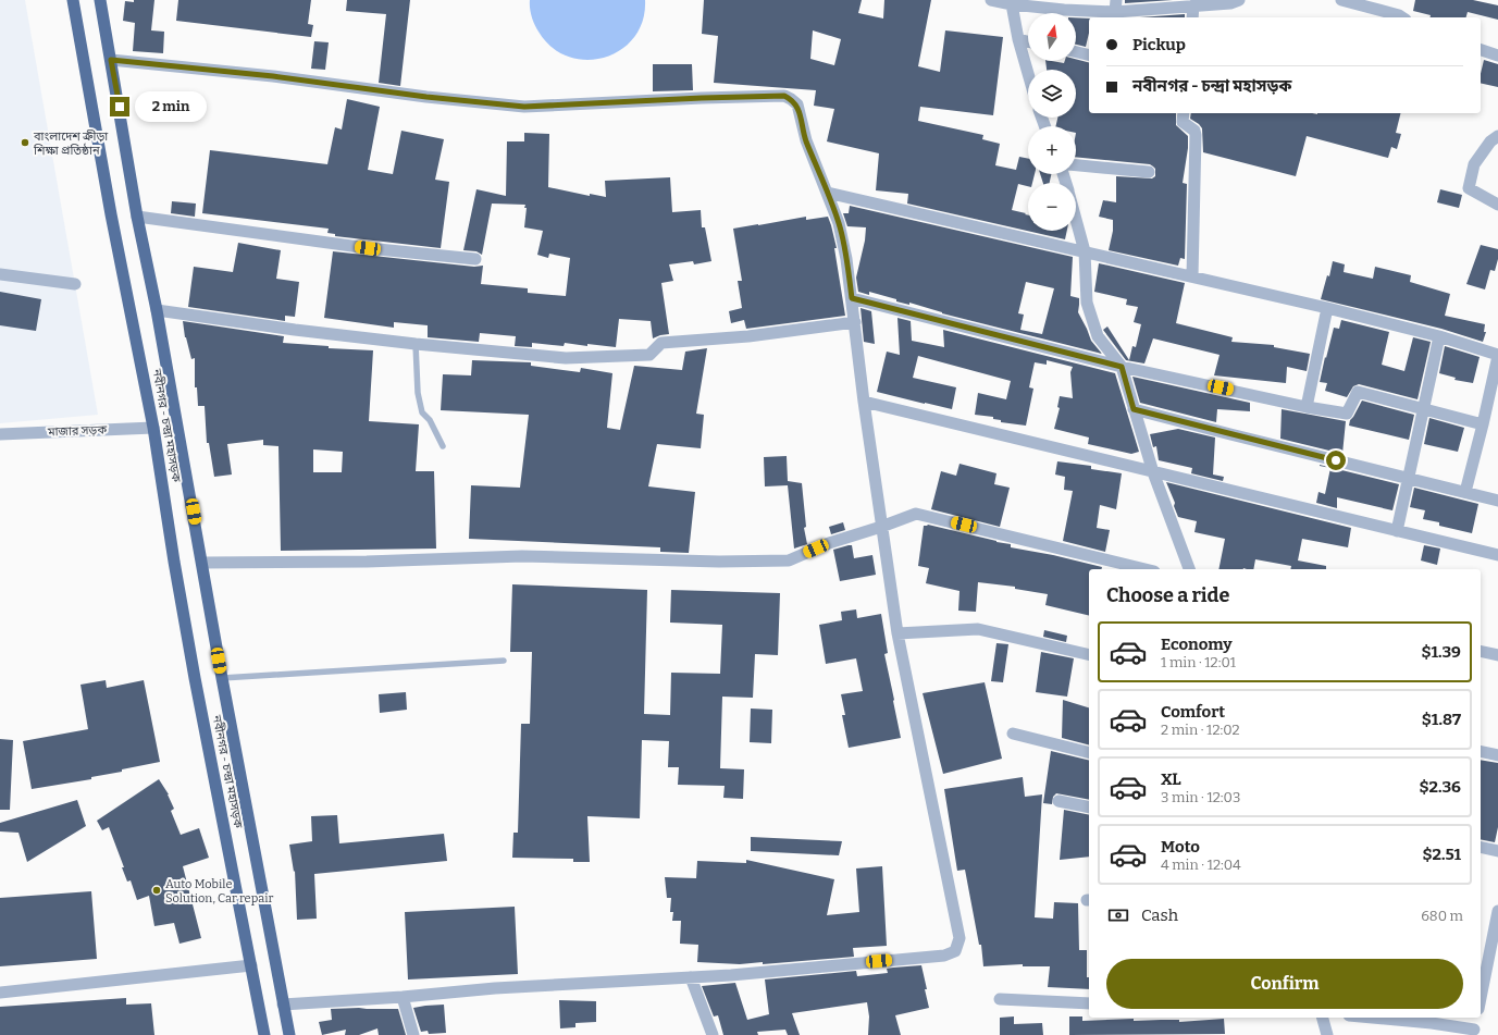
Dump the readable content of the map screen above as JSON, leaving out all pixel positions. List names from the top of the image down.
{
  "streets": {
    "highway": ["নবীনগর - চন্দ্রা মহাসড়ক"],
    "street": ["মাজার সড়ক"]
  },
  "crossings": [
    ["নবীনগর - চন্দ্রা মহাসড়ক", "মাজার সড়ক"]
  ],
  "places": ["বাংলাদেশ ক্রীড়া শিক্ষা প্রতিষ্ঠান", "Auto Mobile Solution, Car repair"],
  "north": "top",
  "page": {
    "map_buttons": ["+", "−"],
    "banner": ["Pickup", "নবীনগর - চন্দ্রা মহাসড়ক"],
    "bubble": "2 min",
    "heading": "Choose a ride",
    "list": [
      {
        "name": "Economy",
        "note": "1 min · 12:01",
        "value": "$1.39"
      },
      {
        "name": "Comfort",
        "note": "2 min · 12:02",
        "value": "$1.87"
      },
      {
        "name": "XL",
        "note": "3 min · 12:03",
        "value": "$2.36"
      },
      {
        "name": "Moto",
        "note": "4 min · 12:04",
        "value": "$2.51"
      }
    ],
    "pay": ["Cash", "680 m"],
    "buttons": "Confirm"
  }
}
